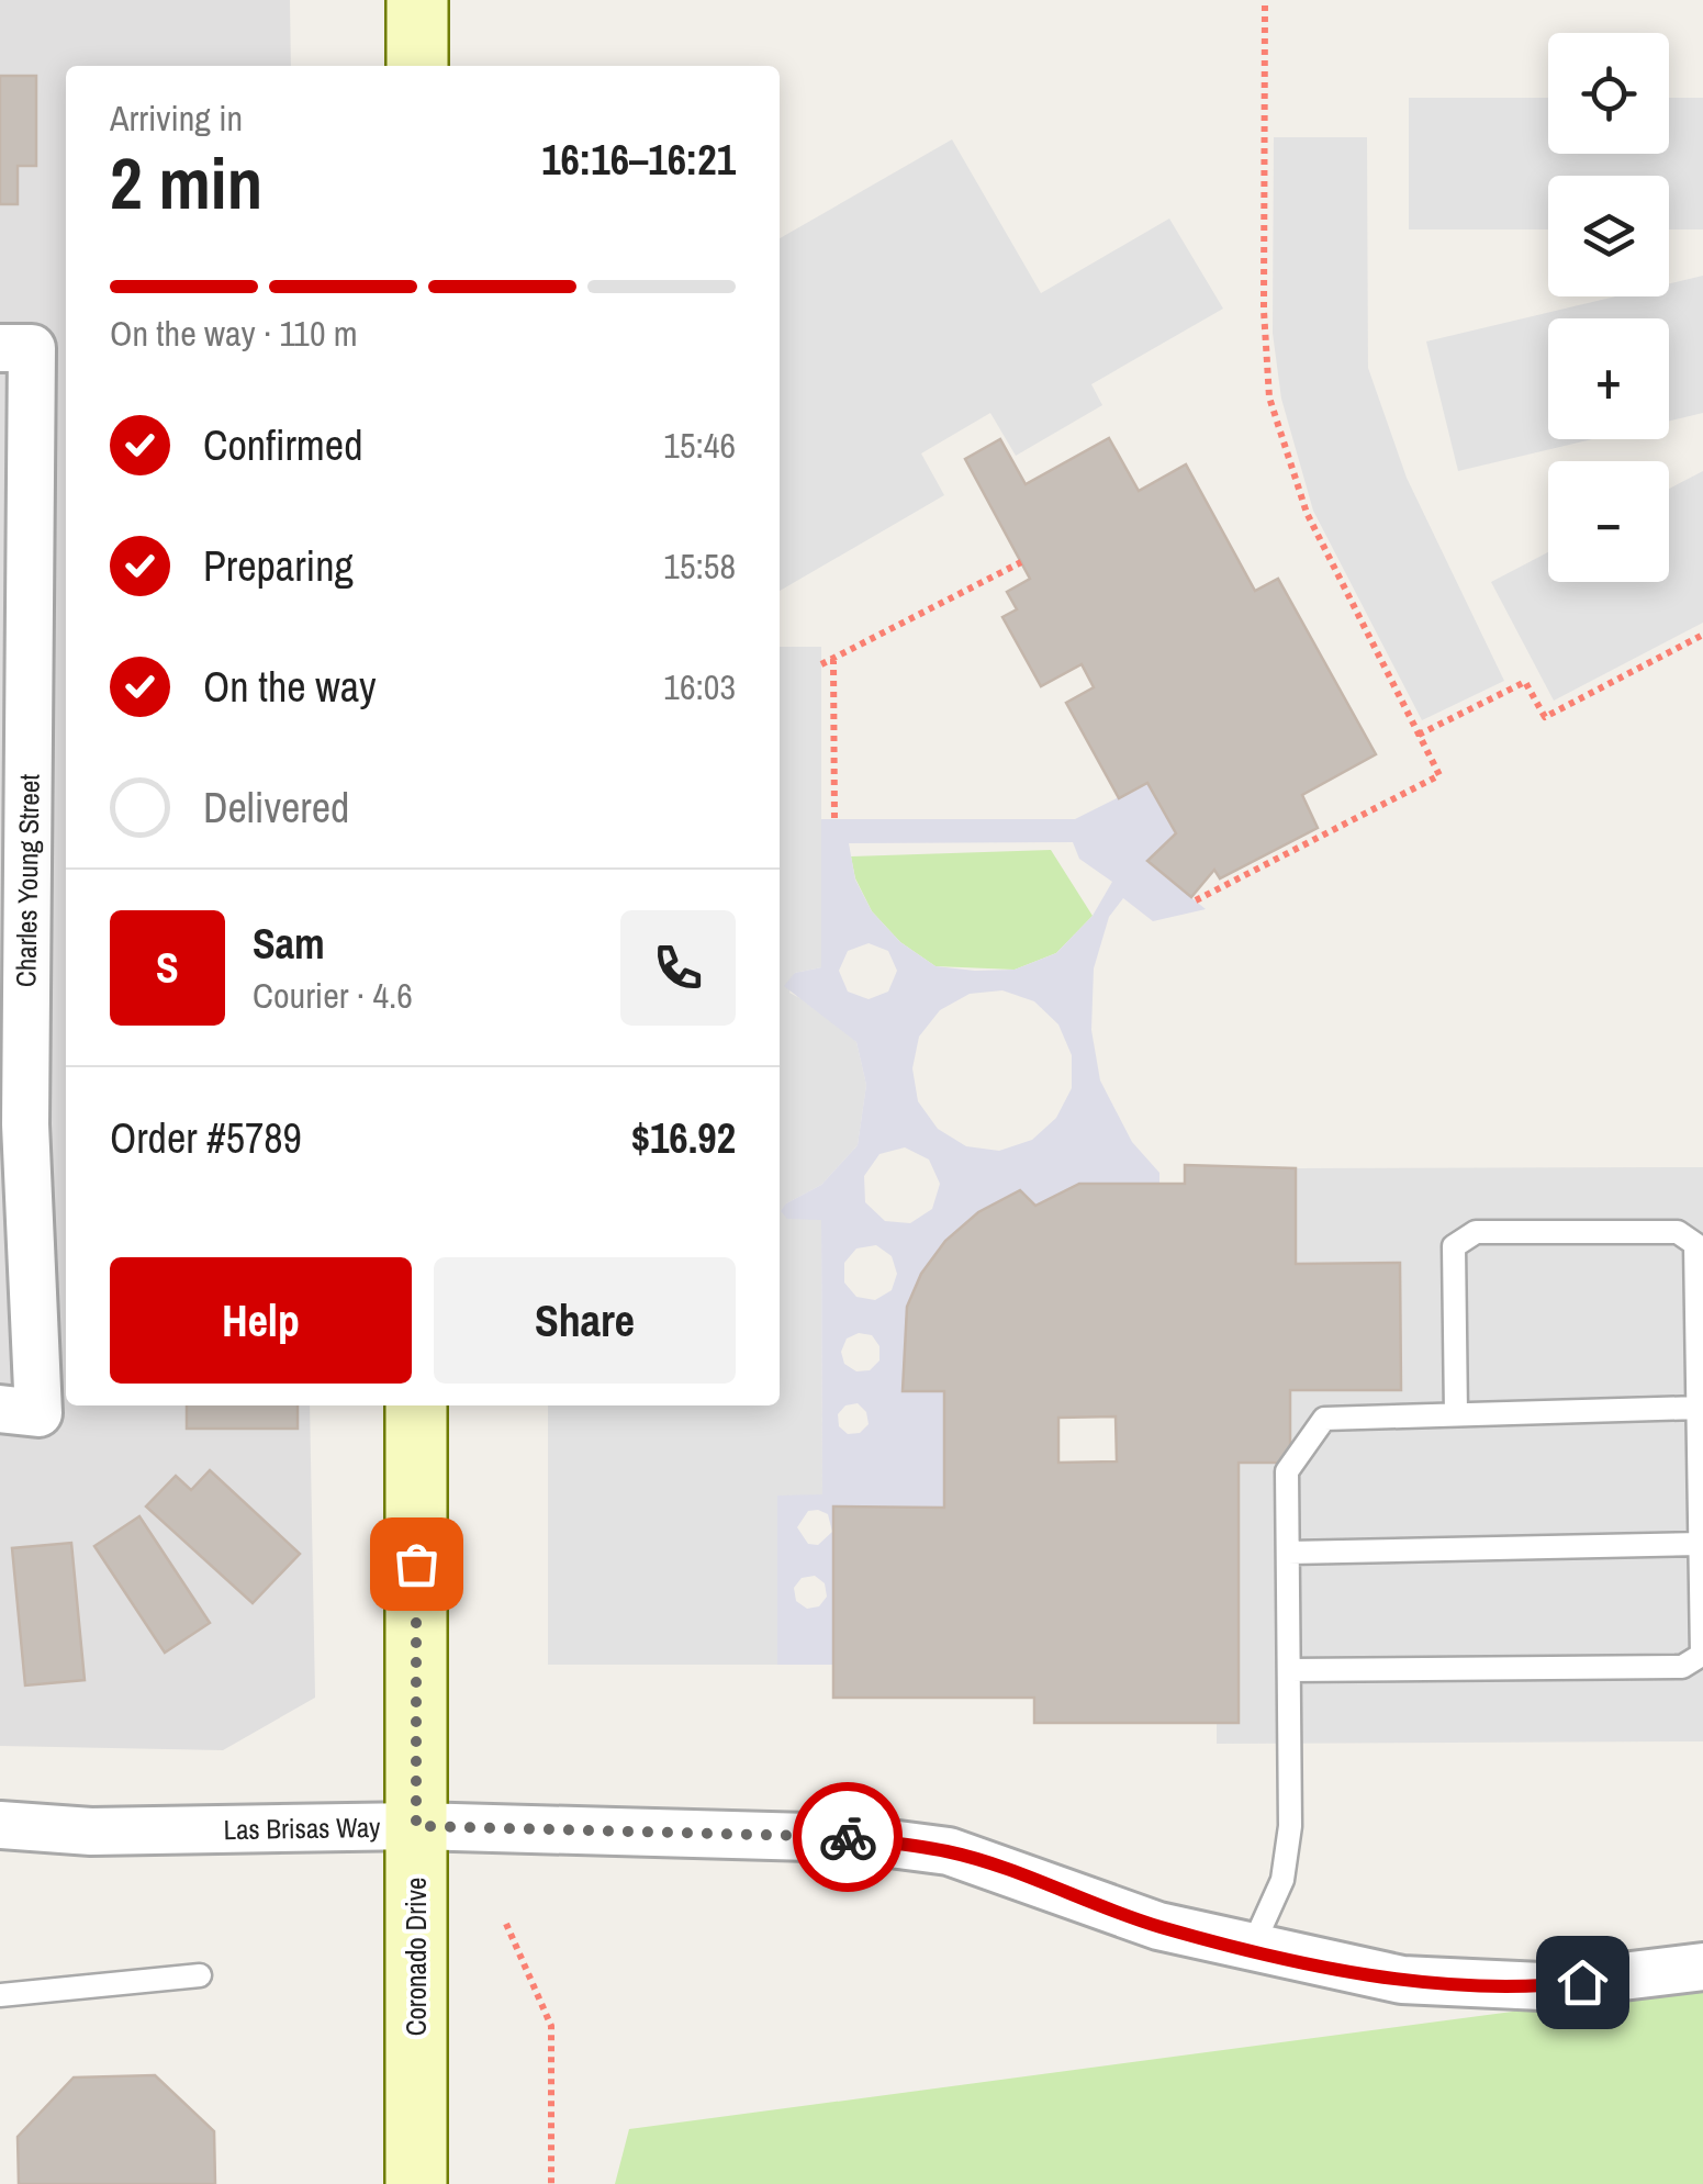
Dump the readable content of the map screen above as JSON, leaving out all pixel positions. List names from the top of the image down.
{
  "streets": {
    "street": ["Charles Young Street", "Las Brisas Way", "Coronado Drive"]
  },
  "crossings": [
    ["Las Brisas Way", "Coronado Drive"]
  ],
  "page": {
    "map_buttons": ["+", "−"],
    "heading": ["2 min", "Arriving in", "16:16–16:21"],
    "panel": [
      "Sam",
      "Courier · 4.6",
      "Order #5789",
      "$16.92"
    ],
    "bar": "On the way · 110 m",
    "list": [
      ["Confirmed", "15:46"],
      ["Preparing", "15:58"],
      ["On the way", "16:03"],
      "Delivered"
    ],
    "round": "S",
    "buttons": ["Help", "Share"]
  }
}
